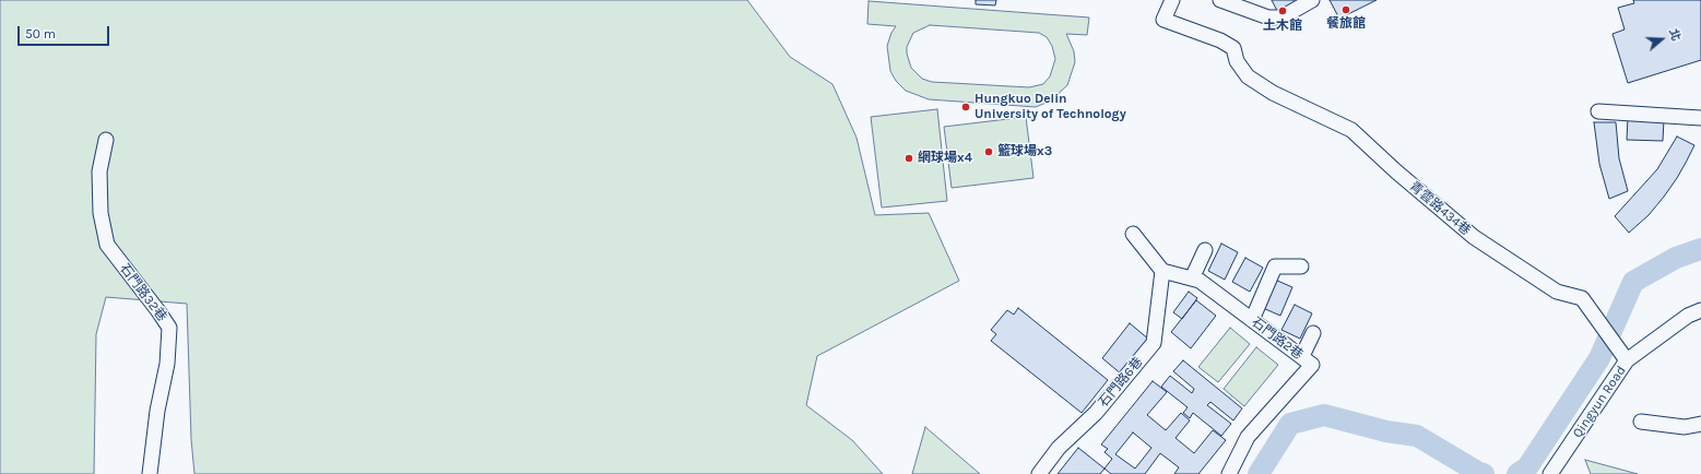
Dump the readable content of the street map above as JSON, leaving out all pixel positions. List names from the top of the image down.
{
  "streets": {
    "street": [
      "青雲路434巷",
      "石門路32巷",
      "石門路2巷",
      "石門路6巷",
      "Qingyun Road"
    ]
  },
  "crossings": [
    ["青雲路434巷", "Qingyun Road"],
    ["石門路2巷", "石門路6巷"]
  ],
  "places": [
    "餐旅館",
    "土木館",
    "Hungkuo Delin University of Technology",
    "籃球場x3",
    "網球場x4"
  ],
  "scale_bar": "50 m",
  "north": "right"
}
